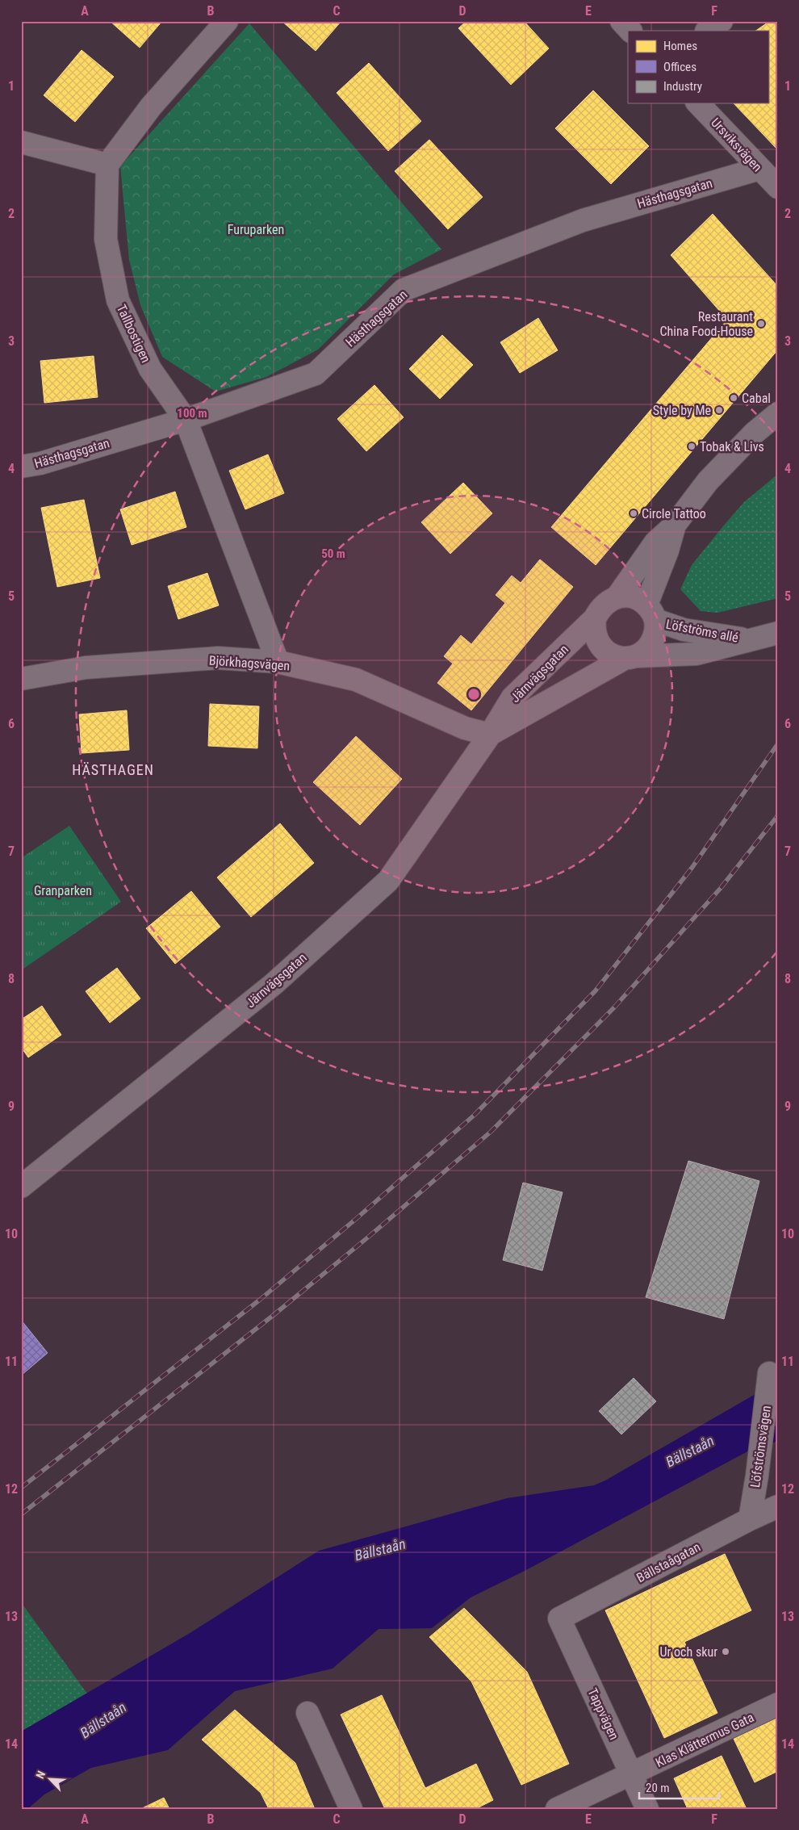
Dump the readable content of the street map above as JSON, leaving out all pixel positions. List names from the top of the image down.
{
  "streets": {
    "street": [
      "Ursviksvägen",
      "Hästhagsgatan",
      "Tallbostigen",
      "Löfströms allé",
      "Björkhagsvägen",
      "Järnvägsgatan",
      "Löfströmsvägen",
      "Bällstaågatan",
      "Tappvägen",
      "Klas Klättermus Gata"
    ]
  },
  "crossings": [
    ["Ursviksvägen", "Hästhagsgatan"],
    ["Hästhagsgatan", "Tallbostigen"],
    ["Tallbostigen", "Björkhagsvägen"],
    ["Löfströms allé", "Järnvägsgatan"],
    ["Björkhagsvägen", "Järnvägsgatan"],
    ["Löfströmsvägen", "Bällstaågatan"],
    ["Bällstaågatan", "Tappvägen"],
    ["Tappvägen", "Klas Klättermus Gata"]
  ],
  "districts": ["HÄSTHAGEN"],
  "water": ["Bällstaån"],
  "parks": ["Furuparken", "Granparken"],
  "places": [
    "Restaurant China Food-House",
    "Cabal",
    "Style by Me",
    "Tobak & Livs",
    "Circle Tattoo",
    "Ur och skur"
  ],
  "legend": ["Homes", "Offices", "Industry"],
  "scale_bar": "20 m",
  "north": "top left",
  "grid": {
    "columns": [
      "A",
      "B",
      "C",
      "D",
      "E",
      "F"
    ],
    "rows": [
      "1",
      "2",
      "3",
      "4",
      "5",
      "6",
      "7",
      "8",
      "9",
      "10",
      "11",
      "12",
      "13",
      "14"
    ]
  },
  "rings": ["100 m", "50 m"]
}
